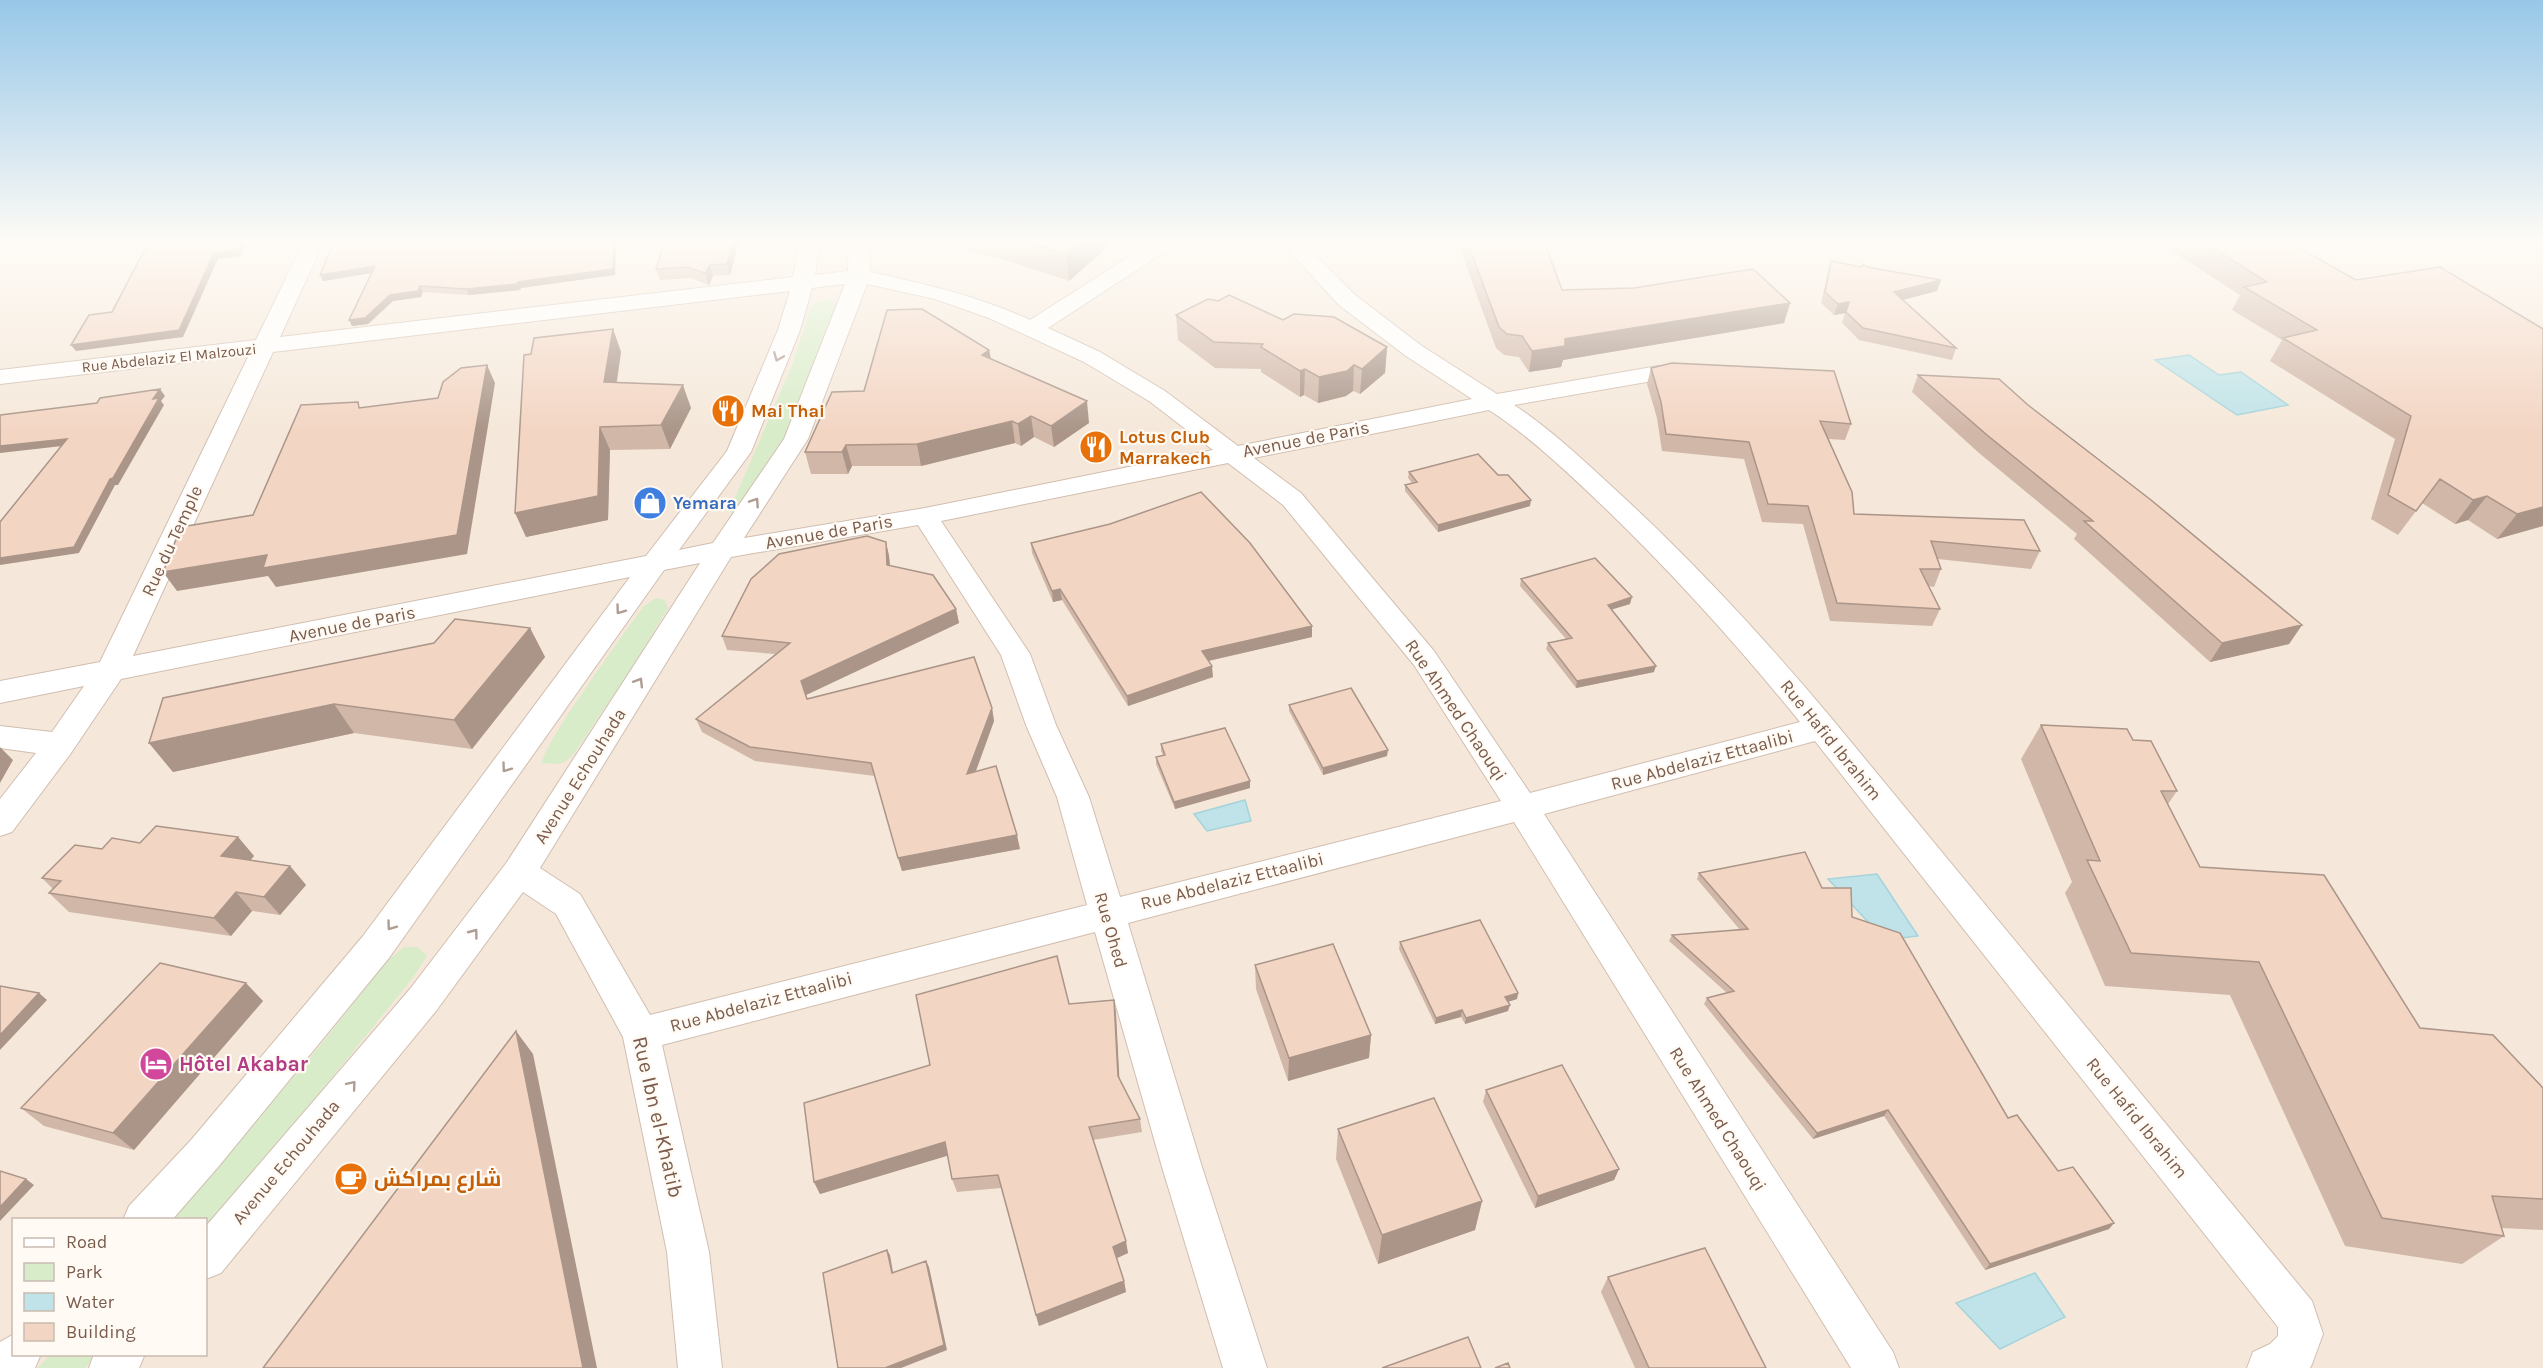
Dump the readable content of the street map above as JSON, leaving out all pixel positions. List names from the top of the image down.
{
  "streets": {
    "street": [
      "Rue Abdelaziz El Malzouzi",
      "Avenue de Paris",
      "Rue du Temple",
      "Rue Ahmed Chaouqi",
      "Rue Hafid Ibrahim",
      "Rue Abdelaziz Ettaalibi",
      "Avenue Echouhada",
      "Rue Ohed",
      "Rue Ibn el-Khatib"
    ]
  },
  "crossings": [
    ["Rue Abdelaziz El Malzouzi", "Rue du Temple"],
    ["Avenue de Paris", "Rue du Temple"],
    ["Avenue de Paris", "Rue Ahmed Chaouqi"],
    ["Avenue de Paris", "Rue Hafid Ibrahim"],
    ["Avenue de Paris", "Avenue Echouhada"],
    ["Avenue de Paris", "Rue Ohed"],
    ["Rue Ahmed Chaouqi", "Rue Abdelaziz Ettaalibi"],
    ["Rue Hafid Ibrahim", "Rue Abdelaziz Ettaalibi"],
    ["Rue Abdelaziz Ettaalibi", "Rue Ohed"],
    ["Rue Abdelaziz Ettaalibi", "Rue Ibn el-Khatib"],
    ["Avenue Echouhada", "Rue Ibn el-Khatib"]
  ],
  "places": {
    "restaurant": ["Mai Thai", "Lotus Club Marrakech"],
    "shop": ["Yemara"],
    "hotel": ["Hôtel Akabar"],
    "cafe": ["شارع بمراكش"]
  },
  "legend": [
    "Road",
    "Park",
    "Water",
    "Building"
  ]
}
